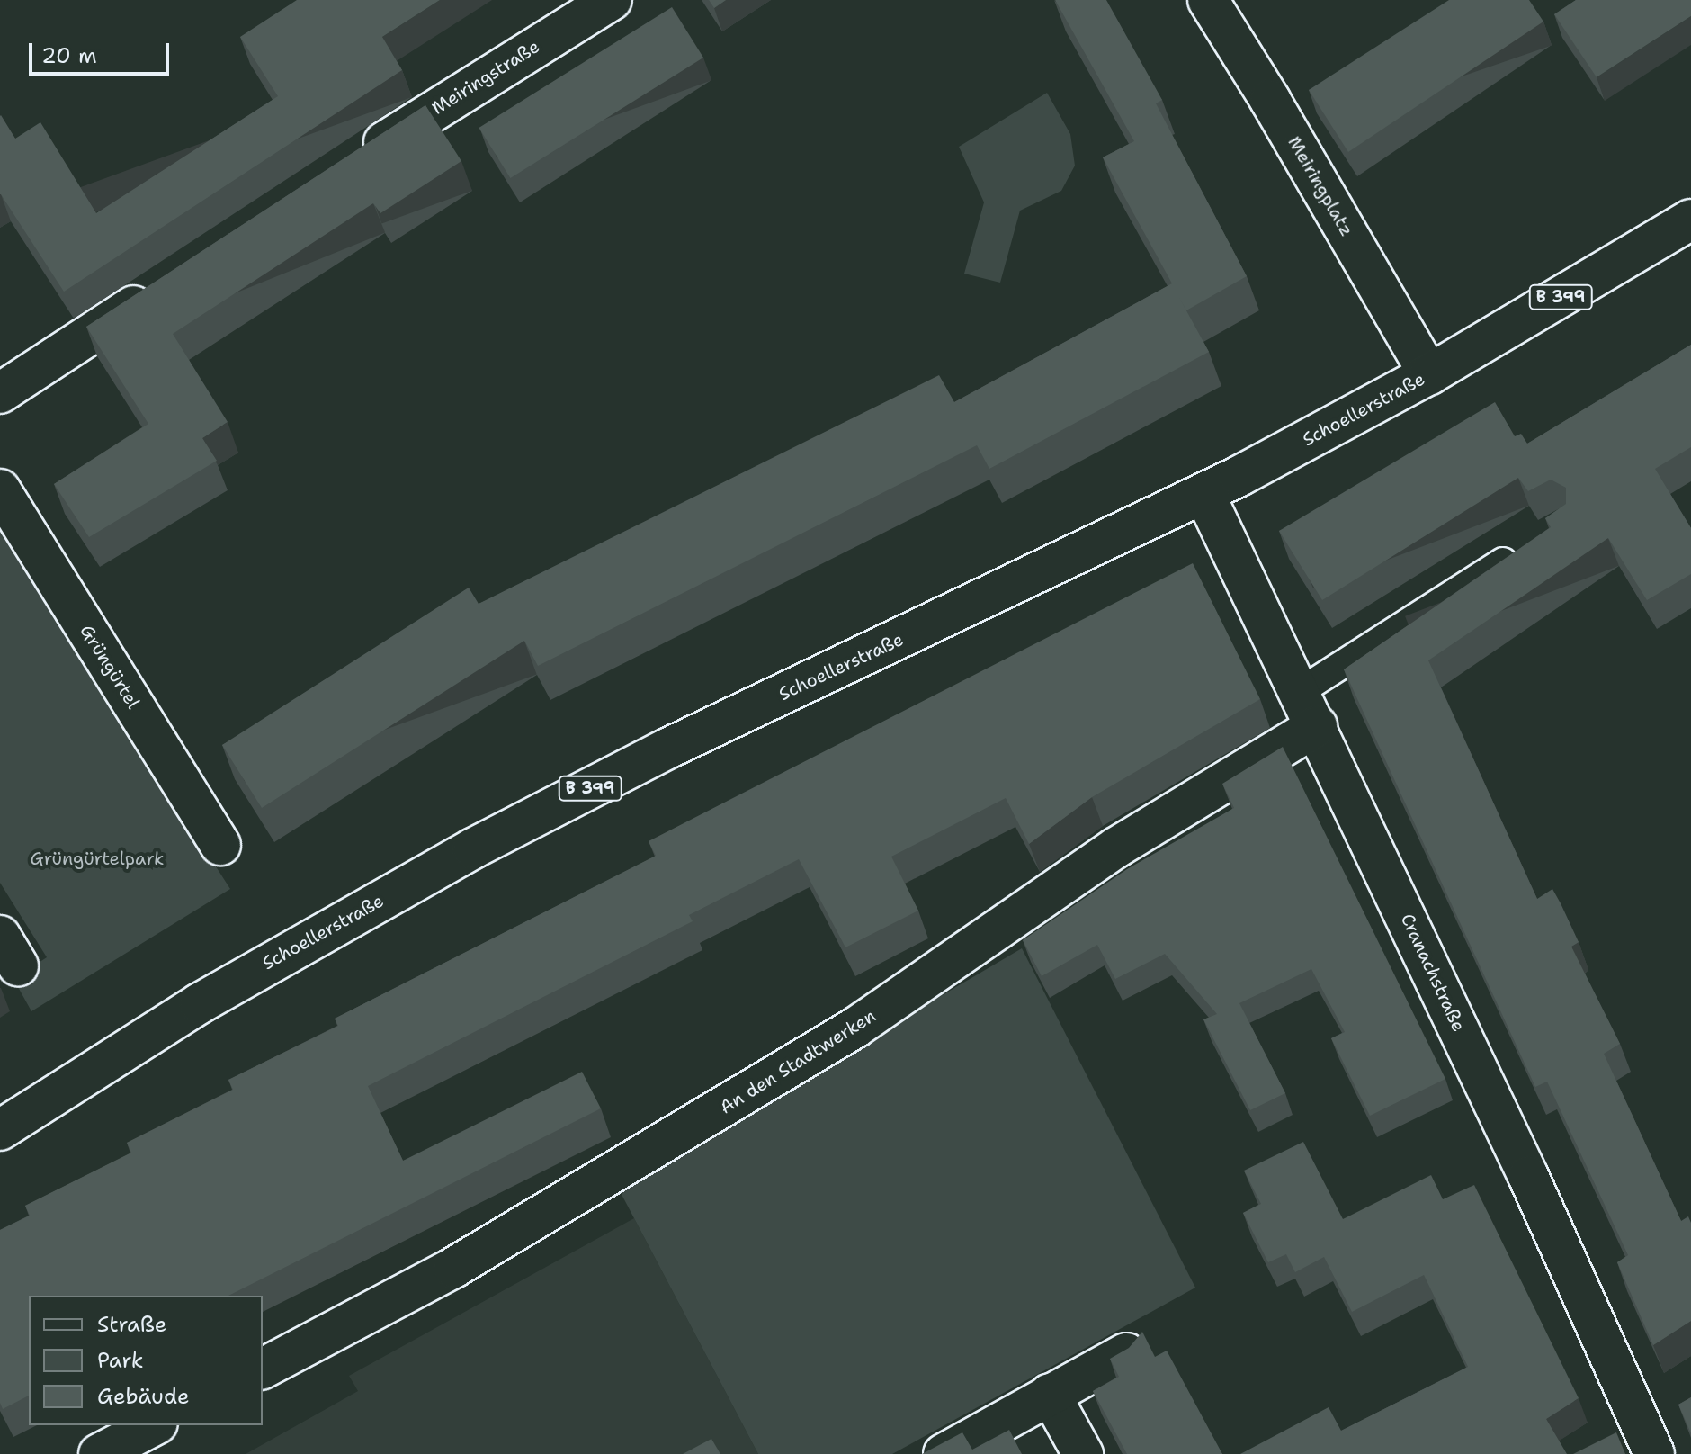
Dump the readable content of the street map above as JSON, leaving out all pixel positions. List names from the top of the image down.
{
  "streets": {
    "street": [
      "Meiringstraße",
      "Meiringplatz",
      "B 399",
      "Schoellerstraße",
      "Grüngürtel",
      "Cranachstraße",
      "An den Stadtwerken"
    ]
  },
  "crossings": [
    ["Meiringplatz", "Schoellerstraße"],
    ["Schoellerstraße", "Cranachstraße"],
    ["Cranachstraße", "An den Stadtwerken"]
  ],
  "parks": ["Grüngürtelpark"],
  "legend": ["Straße", "Park", "Gebäude"],
  "scale_bar": "20 m"
}
